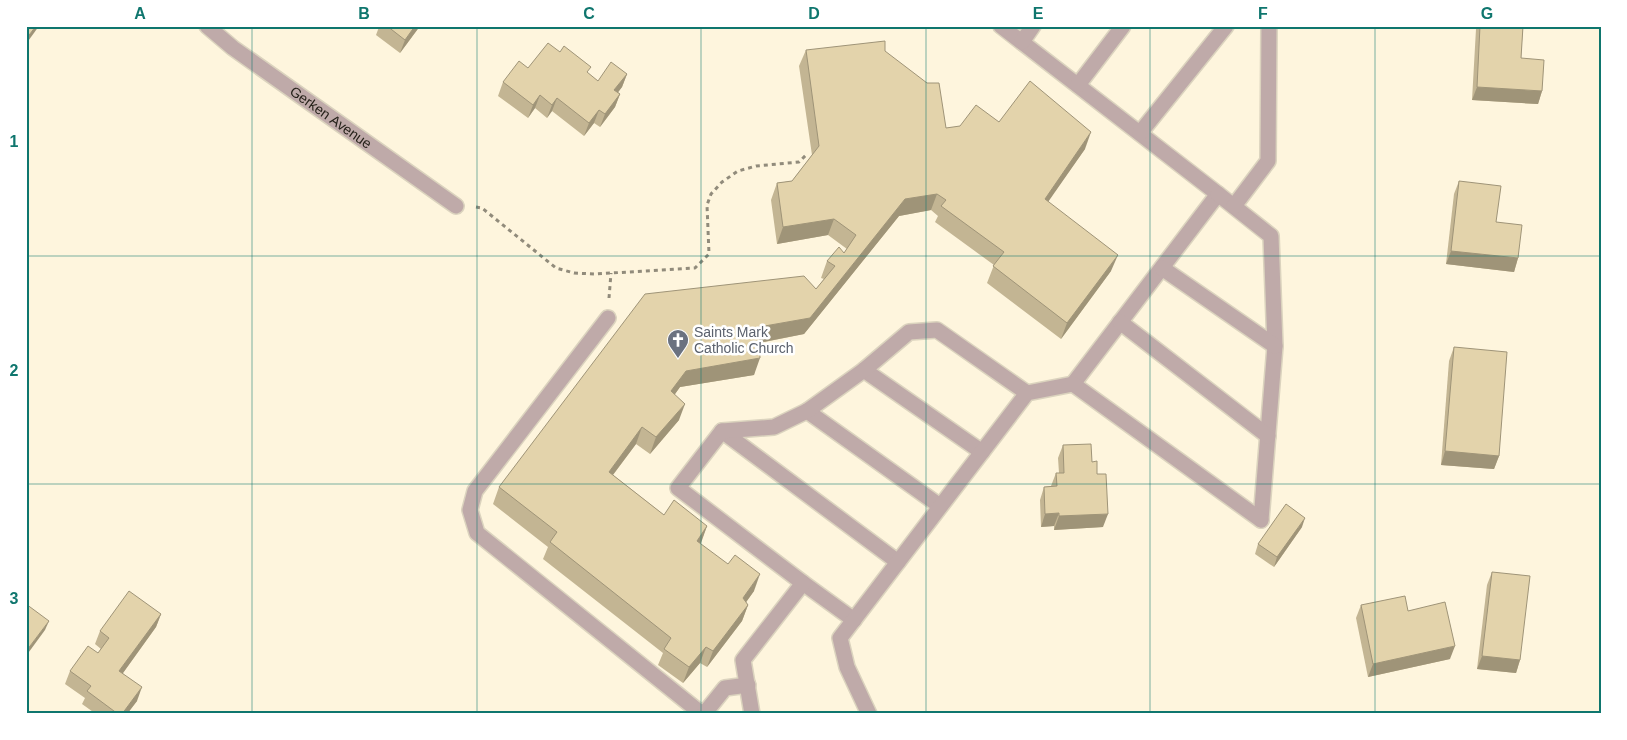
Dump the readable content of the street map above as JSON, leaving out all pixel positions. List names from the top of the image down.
{
  "streets": {
    "street": ["Gerken Avenue"]
  },
  "places": {
    "church": ["Saints Mark Catholic Church"]
  },
  "grid": {
    "columns": [
      "A",
      "B",
      "C",
      "D",
      "E",
      "F",
      "G"
    ],
    "rows": ["1", "2", "3"]
  }
}
